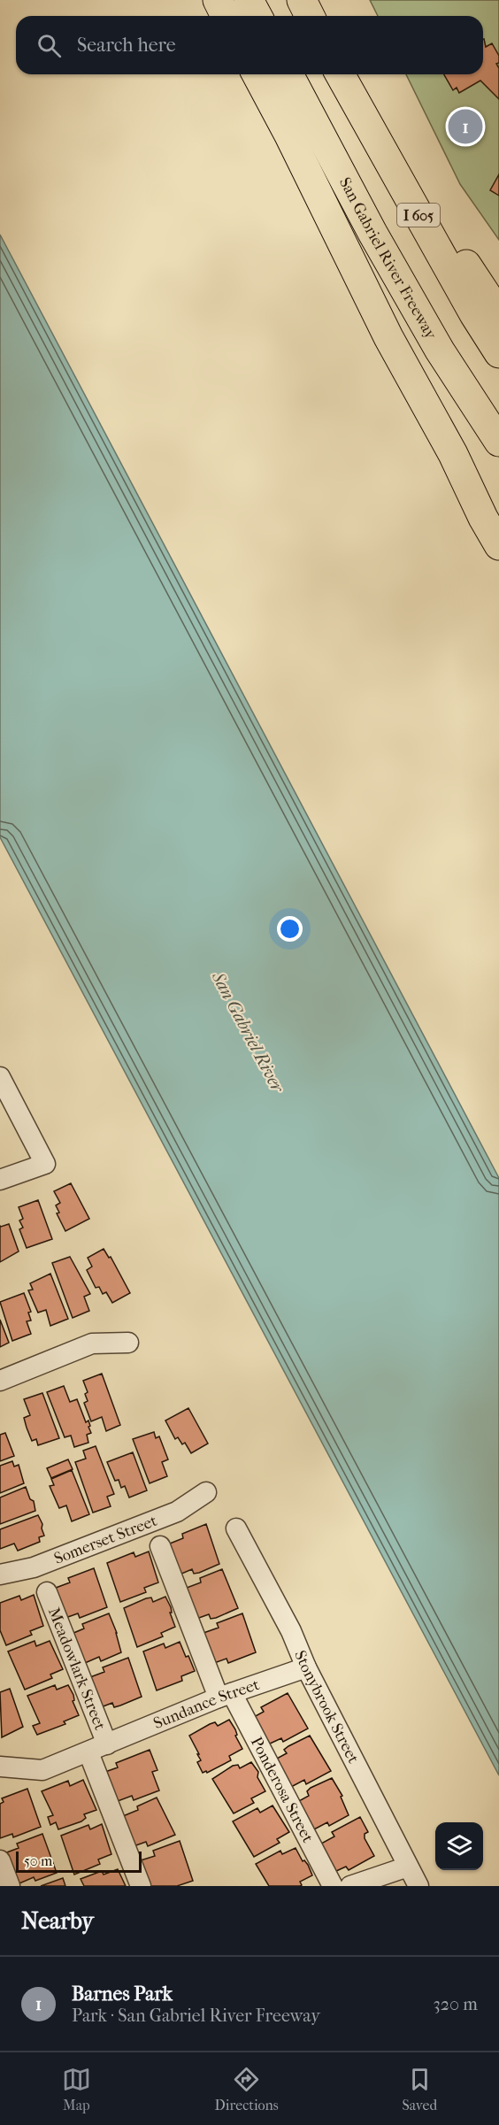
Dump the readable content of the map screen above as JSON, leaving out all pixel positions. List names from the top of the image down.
{
  "streets": {
    "highway": ["I 605", "San Gabriel River Freeway"],
    "street": [
      "Somerset Street",
      "Meadowlark Street",
      "Sundance Street",
      "Stonybrook Street",
      "Ponderosa Street"
    ]
  },
  "crossings": [
    ["Meadowlark Street", "Sundance Street"],
    ["Sundance Street", "Stonybrook Street"],
    ["Sundance Street", "Ponderosa Street"]
  ],
  "water": ["San Gabriel River"],
  "scale_bar": "50 m",
  "page": {
    "search": "Search here",
    "pins": "1",
    "scale": "50 m",
    "heading": "Nearby",
    "list": [
      {
        "mark": "1",
        "name": "Barnes Park",
        "note": "Park · San Gabriel River Freeway",
        "value": "320 m"
      }
    ],
    "nav": ["Map", "Directions", "Saved"]
  }
}
